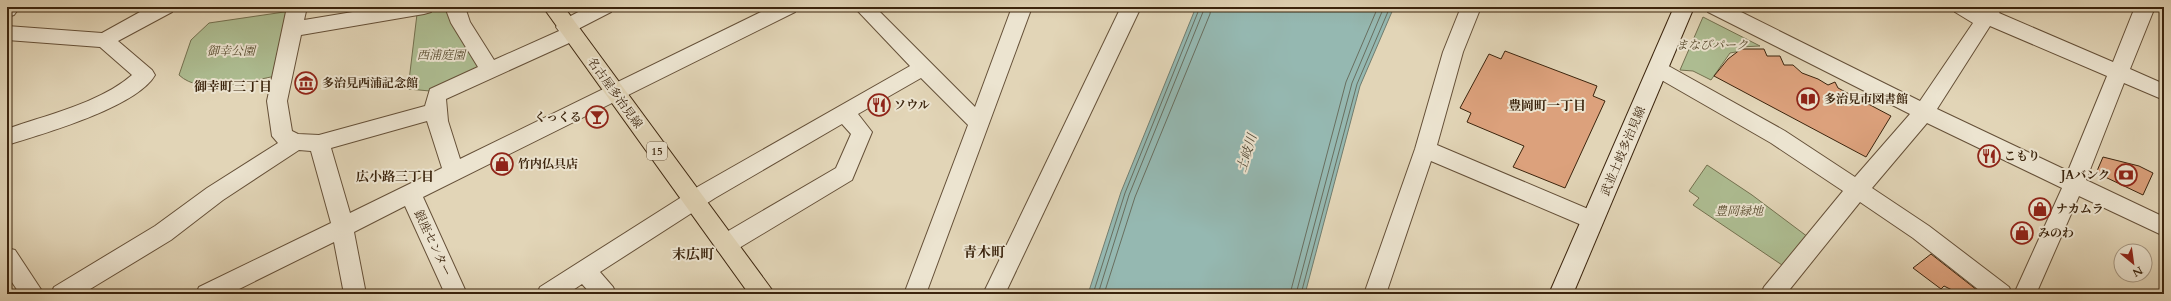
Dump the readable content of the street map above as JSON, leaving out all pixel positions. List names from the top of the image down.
{
  "streets": {
    "main road": ["名古屋多治見線", "15", "武並土岐多治見線"],
    "street": ["銀座センター"]
  },
  "districts": [
    "御幸町三丁目",
    "豊岡町一丁目",
    "広小路三丁目",
    "青木町",
    "末広町"
  ],
  "water": ["土岐川"],
  "parks": [
    "まなびパーク",
    "御幸公園",
    "西浦庭園",
    "豊岡緑地"
  ],
  "places": {
    "museum": ["多治見西浦記念館"],
    "library": ["多治見市図書館"],
    "restaurant": ["ソウル", "こもり"],
    "bar": ["くっくる"],
    "shop": ["竹内仏具店", "ナカムラ", "みのわ"],
    "bank": ["JAバンク"]
  },
  "north": "bottom right"
}
